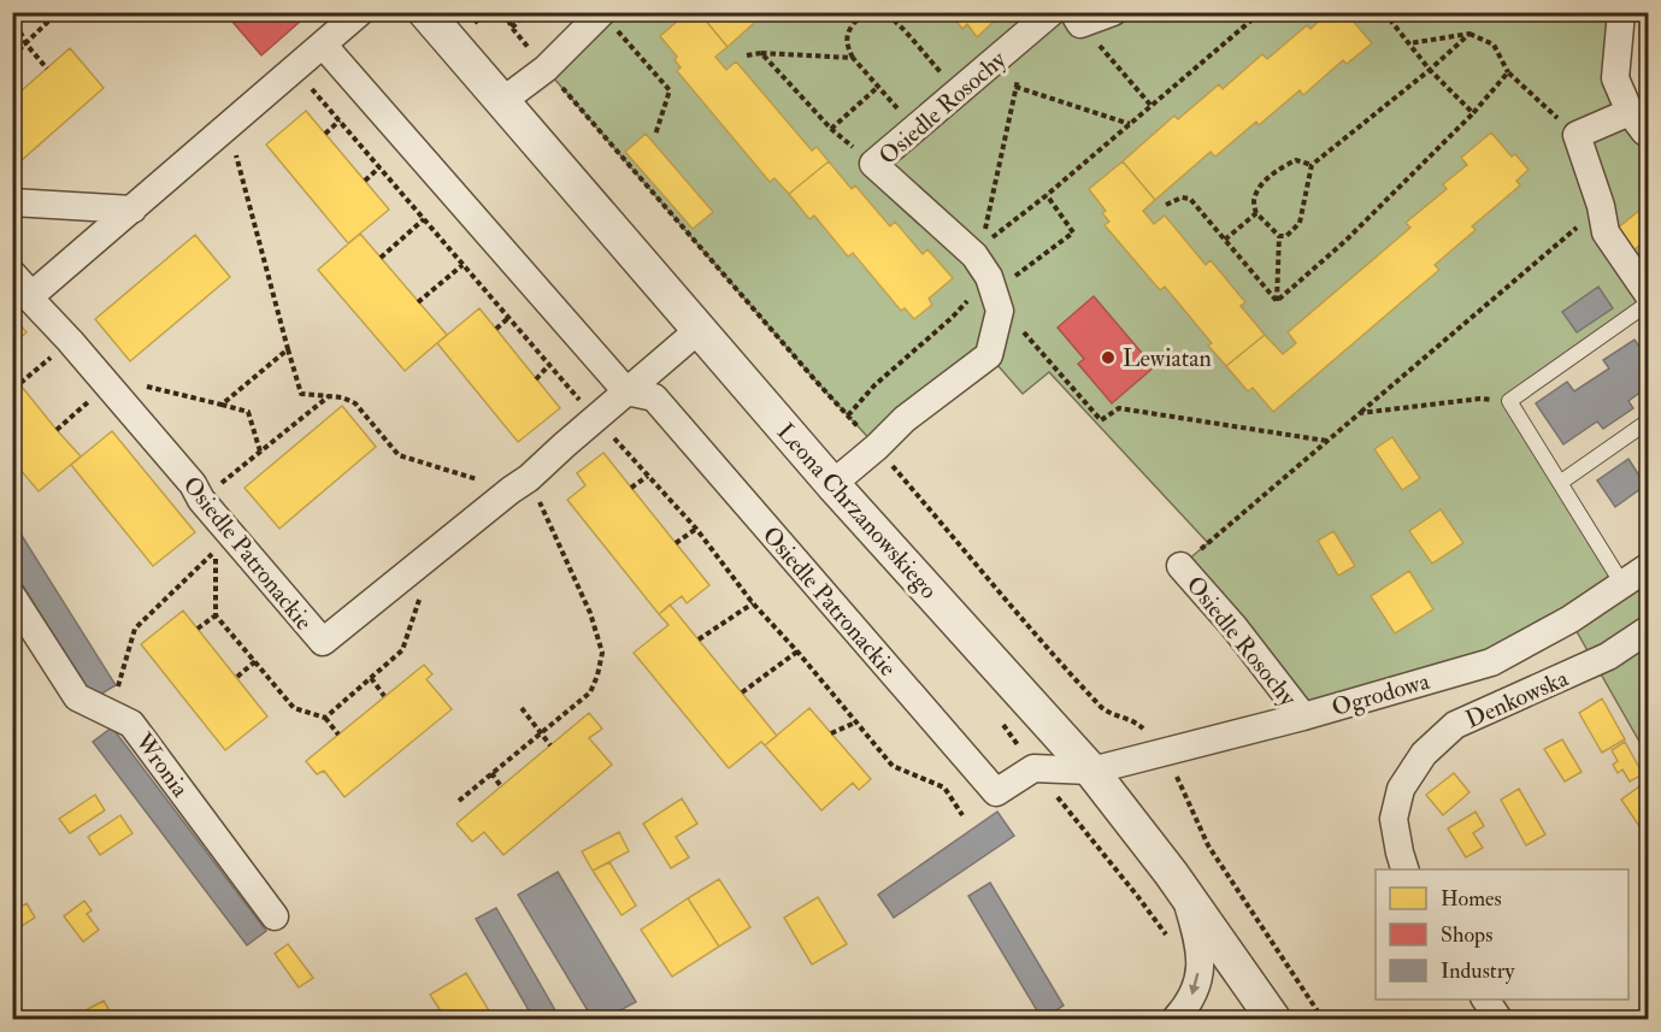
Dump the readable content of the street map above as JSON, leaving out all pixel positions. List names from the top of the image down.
{
  "streets": {
    "street": [
      "Osiedle Rosochy",
      "Leona Chrzanowskiego",
      "Osiedle Patronackie",
      "Ogrodowa",
      "Denkowska",
      "Wronia"
    ]
  },
  "crossings": [
    ["Osiedle Rosochy", "Ogrodowa"],
    ["Leona Chrzanowskiego", "Osiedle Patronackie"],
    ["Leona Chrzanowskiego", "Ogrodowa"],
    ["Osiedle Patronackie", "Ogrodowa"]
  ],
  "places": ["Lewiatan"],
  "legend": ["Homes", "Shops", "Industry"]
}
